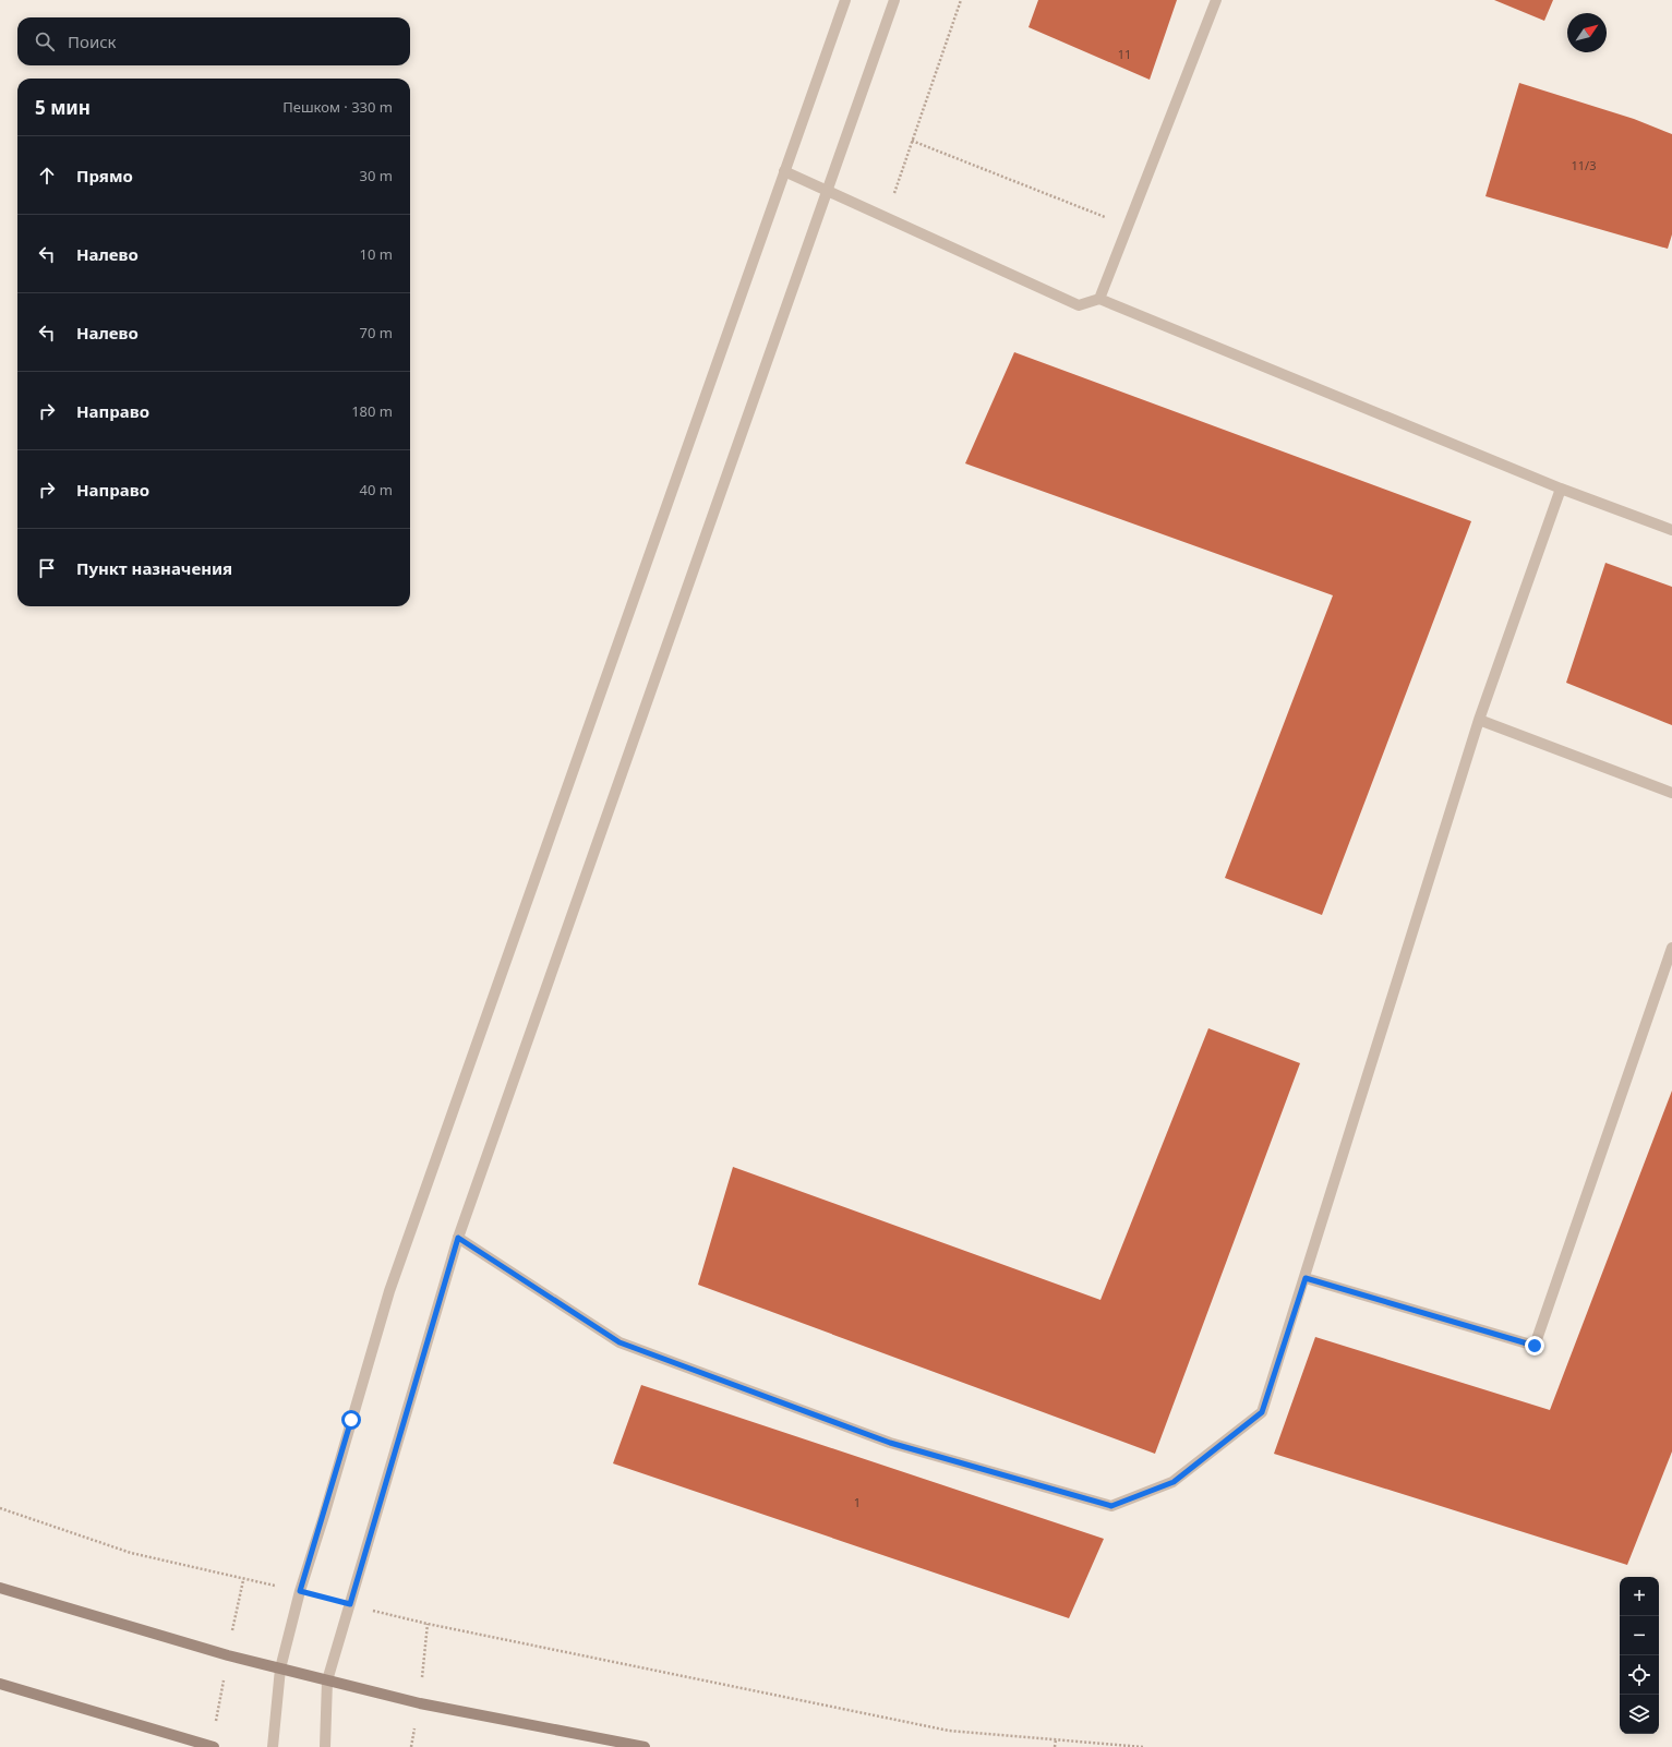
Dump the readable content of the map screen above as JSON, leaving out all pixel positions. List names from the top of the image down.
{
  "house_numbers": ["11", "11/3", "1"],
  "north": "top right",
  "page": {
    "search": "Поиск",
    "heading": ["5 мин", "Пешком · 330 m"],
    "list": [
      ["Прямо", "30 m"],
      ["Налево", "10 m"],
      ["Налево", "70 m"],
      ["Направо", "180 m"],
      ["Направо", "40 m"],
      "Пункт назначения"
    ],
    "map_buttons": ["+", "−"]
  }
}
